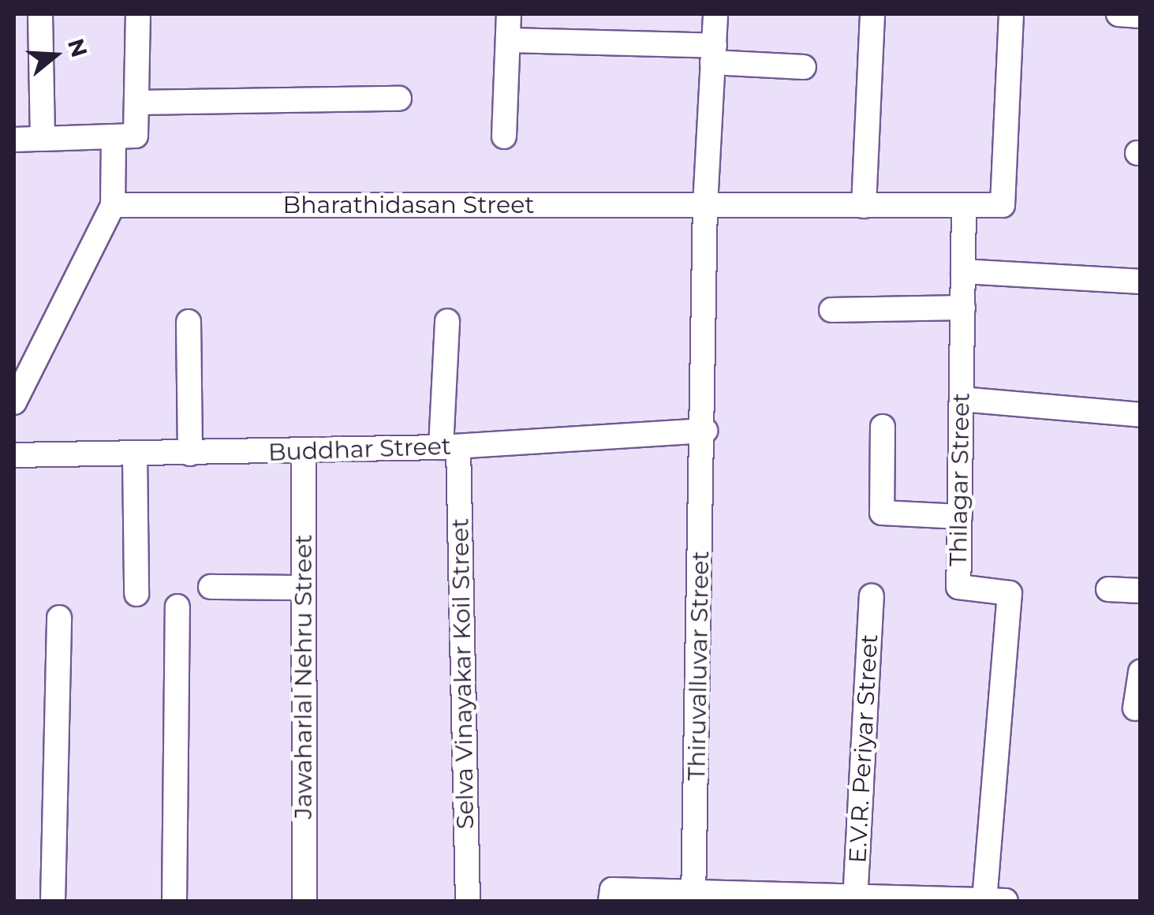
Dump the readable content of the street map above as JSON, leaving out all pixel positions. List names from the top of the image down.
{
  "streets": {
    "street": [
      "Bharathidasan Street",
      "Buddhar Street",
      "Thilagar Street",
      "Thiruvalluvar Street",
      "Selva Vinayakar Koil Street",
      "Jawaharlal Nehru Street",
      "E.V.R. Periyar Street"
    ]
  },
  "crossings": [
    ["Bharathidasan Street", "Thilagar Street"],
    ["Bharathidasan Street", "Thiruvalluvar Street"],
    ["Buddhar Street", "Thiruvalluvar Street"],
    ["Buddhar Street", "Selva Vinayakar Koil Street"],
    ["Buddhar Street", "Jawaharlal Nehru Street"]
  ],
  "north": "right"
}
